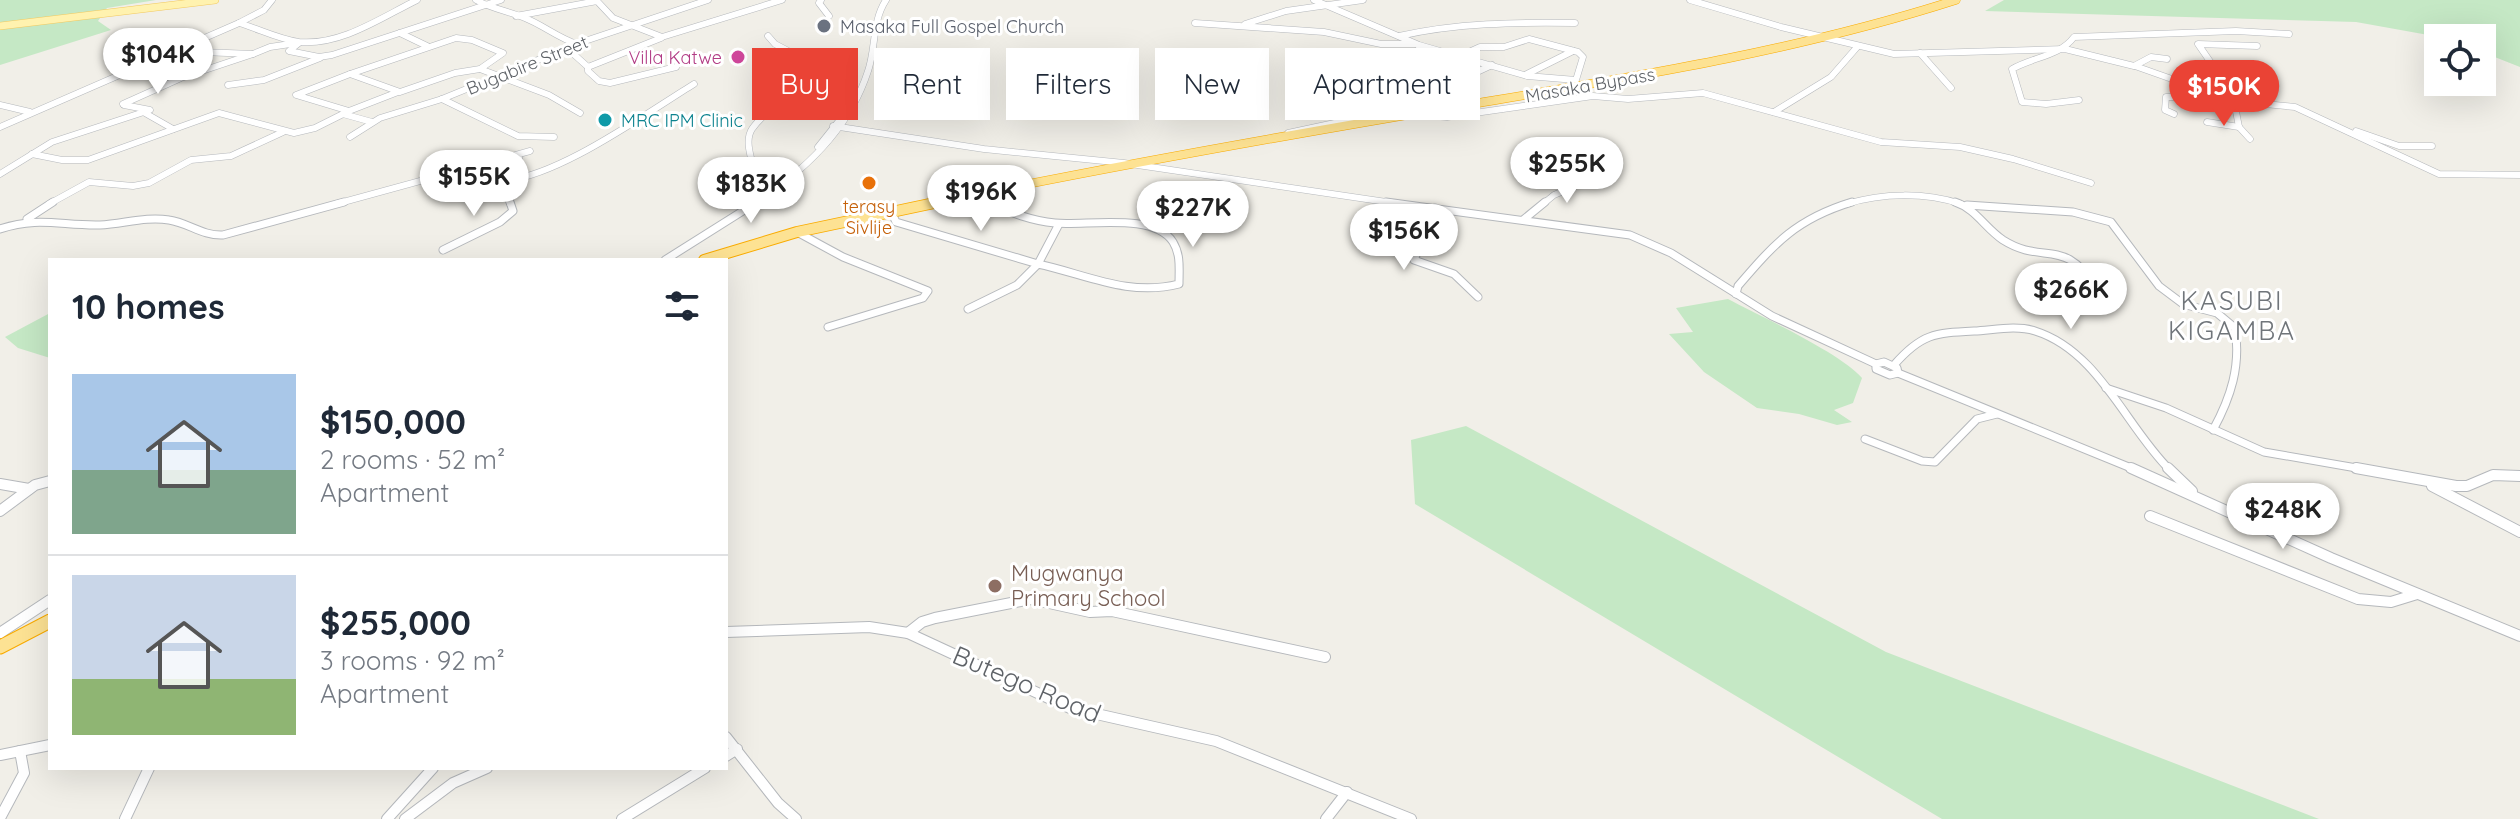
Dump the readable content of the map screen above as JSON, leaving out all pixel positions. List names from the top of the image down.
{
  "streets": {
    "highway": ["Masaka Bypass"],
    "street": ["Bugabire Street", "Butego Road"]
  },
  "districts": ["KASUBI KIGAMBA"],
  "places": [
    "Masaka Full Gospel Church",
    "Villa Katwe",
    "MRC IPM Clinic",
    "terasy Sivlije",
    "Mugwanya Primary School"
  ],
  "page": {
    "price": [
      "$104K",
      "$150K",
      "$255K",
      "$155K",
      "$183K",
      "$196K",
      "$227K",
      "$156K",
      "$266K",
      "$248K"
    ],
    "chip": [
      "Buy",
      "Rent",
      "Filters",
      "New",
      "Apartment"
    ],
    "heading": "10 homes",
    "list": [
      {
        "name": "$150,000",
        "note": "2 rooms · 52 m² · Apartment"
      },
      {
        "name": "$255,000",
        "note": "3 rooms · 92 m² · Apartment"
      }
    ]
  }
}
